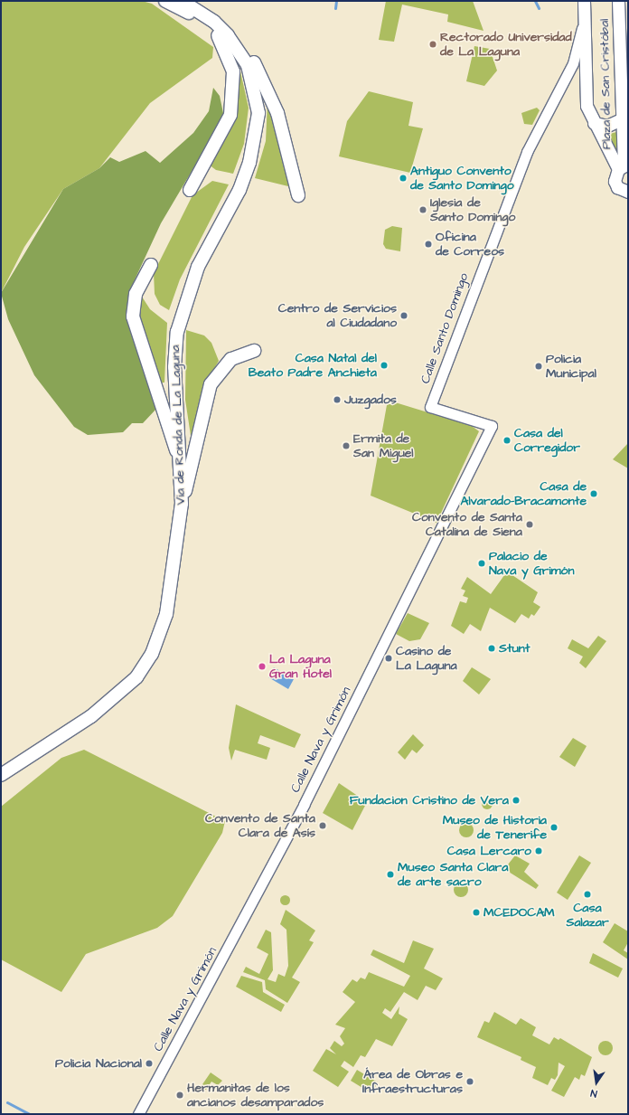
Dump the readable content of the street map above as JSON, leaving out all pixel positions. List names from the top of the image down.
{
  "streets": {
    "main road": ["Plaza de San Cristóbal", "Vía de Ronda de La Laguna"],
    "street": ["Calle Santo Domingo", "Calle Nava y Grimón"]
  },
  "crossings": [
    ["Plaza de San Cristóbal", "Calle Santo Domingo"],
    ["Calle Santo Domingo", "Calle Nava y Grimón"]
  ],
  "places": [
    "Rectorado Universidad de La Laguna",
    "Antiguo Convento de Santo Domingo",
    "Iglesia de Santo Domingo",
    "Oficina de Correos",
    "Centro de Servicios al Ciudadano",
    "Casa Natal del Beato Padre Anchieta",
    "Policia Municipal",
    "Juzgados",
    "Casa del Corregidor",
    "Ermita de San Miguel",
    "Casa de Alvarado-Bracamonte",
    "Convento de Santa Catalina de Siena",
    "Palacio de Nava y Grimón",
    "Stunt",
    "Casino de La Laguna",
    "La Laguna Gran Hotel",
    "Fundacion Cristino de Vera",
    "Convento de Santa Clara de Asís",
    "Museo de Historia de Tenerife",
    "Casa Lercaro",
    "Museo Santa Clara de arte sacro",
    "Casa Salazar",
    "MCEDOCAM",
    "Policia Nacional",
    "Área de Obras e Infraestructuras",
    "Hermanitas de los ancianos desamparados"
  ],
  "north": "bottom"
}
